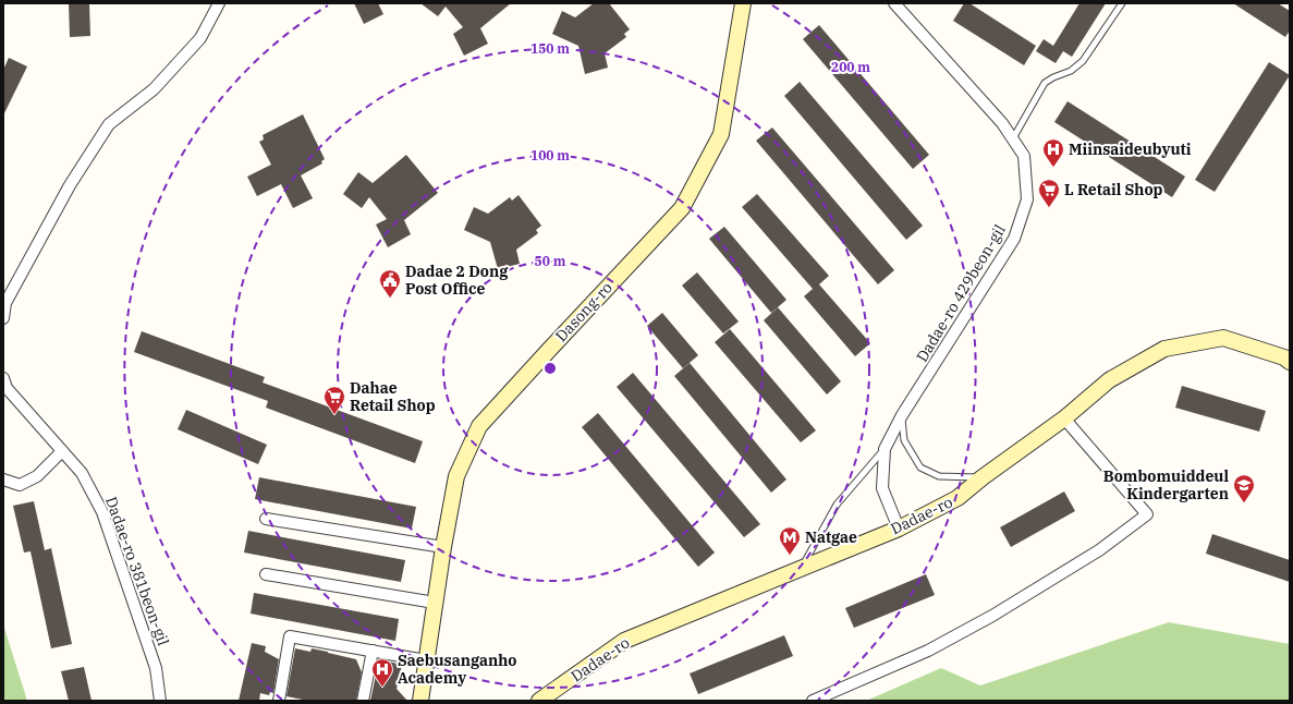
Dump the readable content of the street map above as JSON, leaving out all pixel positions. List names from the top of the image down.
{
  "streets": {
    "main road": ["Dasong-ro", "Dadae-ro"],
    "street": ["Dadae-ro 429beon-gil", "Dadae-ro 381beon-gil"]
  },
  "crossings": [
    ["Dadae-ro 429beon-gil", "Dadae-ro"]
  ],
  "places": {
    "hospital": ["Miinsaideubyuti", "Saebusanganho Academy"],
    "supermarket": ["L Retail Shop", "Dahae Retail Shop"],
    "public building": ["Dadae 2 Dong Post Office"],
    "school or university": ["Bombomuiddeul Kindergarten"],
    "metro station": ["Natgae"]
  },
  "rings": [
    "150 m",
    "200 m",
    "100 m",
    "50 m"
  ]
}
